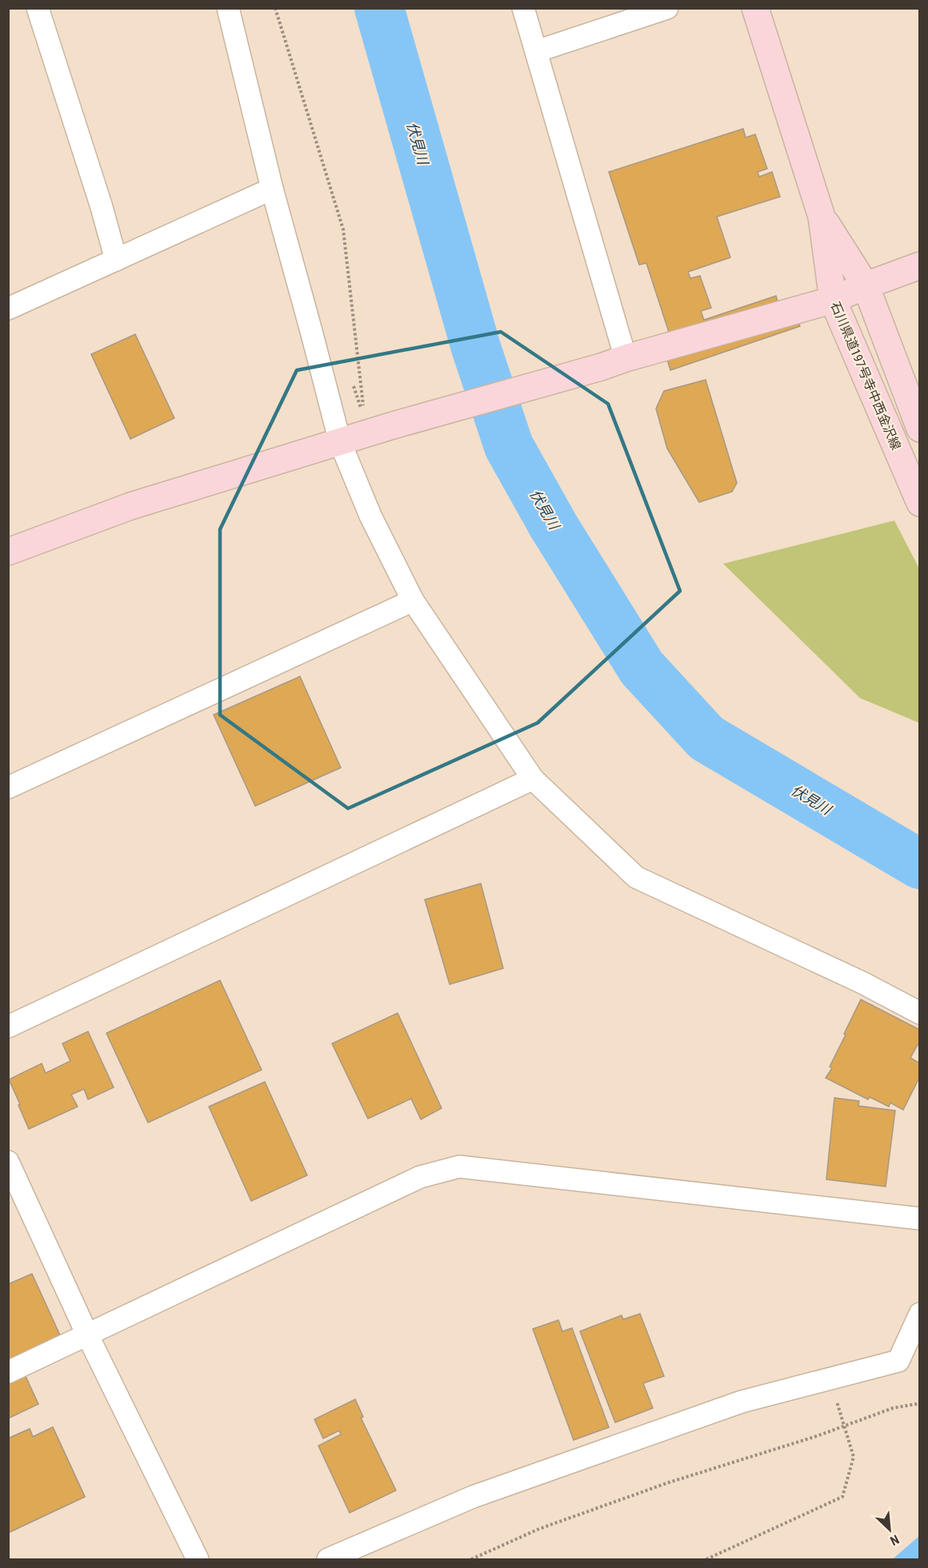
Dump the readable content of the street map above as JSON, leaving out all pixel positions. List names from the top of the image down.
{
  "streets": {
    "street": ["石川県道197号寺中西金沢線"]
  },
  "water": ["伏見川"],
  "north": "bottom right"
}
